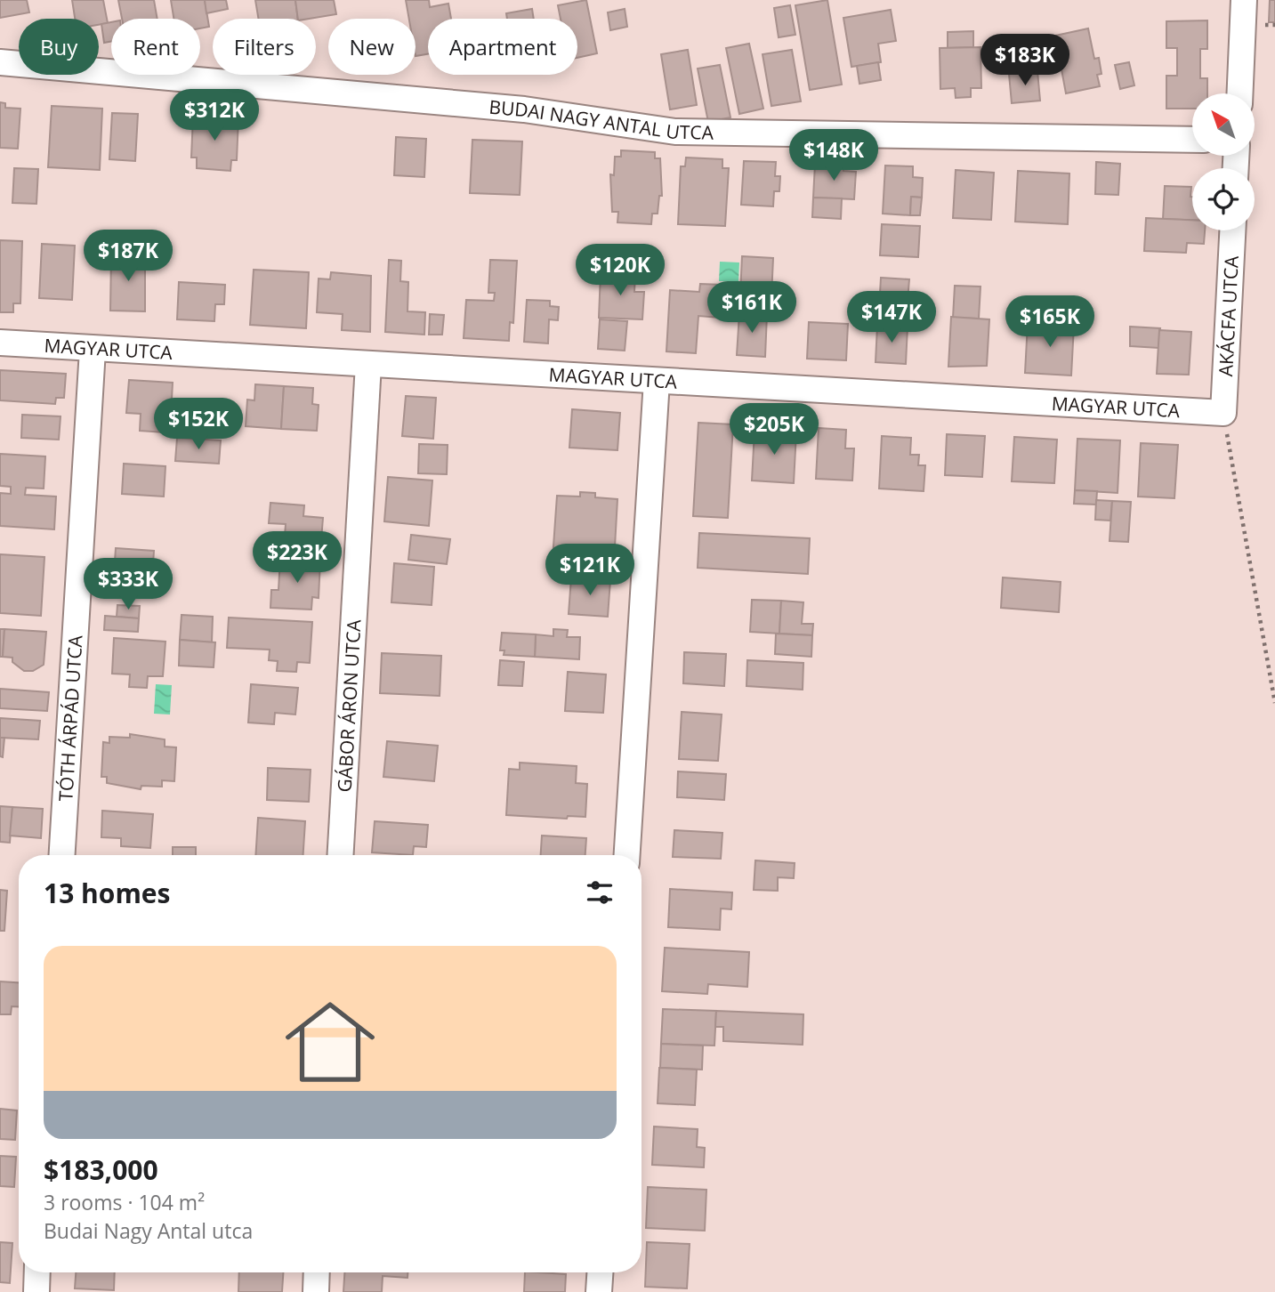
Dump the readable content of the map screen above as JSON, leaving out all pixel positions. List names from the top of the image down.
{
  "streets": {
    "street": [
      "BUDAI NAGY ANTAL UTCA",
      "AKÁCFA UTCA",
      "MAGYAR UTCA",
      "GÁBOR ÁRON UTCA",
      "TÓTH ÁRPÁD UTCA"
    ]
  },
  "crossings": [
    ["AKÁCFA UTCA", "MAGYAR UTCA"],
    ["MAGYAR UTCA", "GÁBOR ÁRON UTCA"],
    ["MAGYAR UTCA", "TÓTH ÁRPÁD UTCA"]
  ],
  "north": "top left",
  "page": {
    "chip": [
      "Buy",
      "Rent",
      "Filters",
      "New",
      "Apartment"
    ],
    "price": [
      "$183K",
      "$312K",
      "$148K",
      "$187K",
      "$120K",
      "$161K",
      "$147K",
      "$165K",
      "$152K",
      "$205K",
      "$223K",
      "$121K",
      "$333K"
    ],
    "heading": "13 homes",
    "list": [
      {
        "name": "$183,000",
        "note": "3 rooms · 104 m² · Budai Nagy Antal utca"
      }
    ]
  }
}
